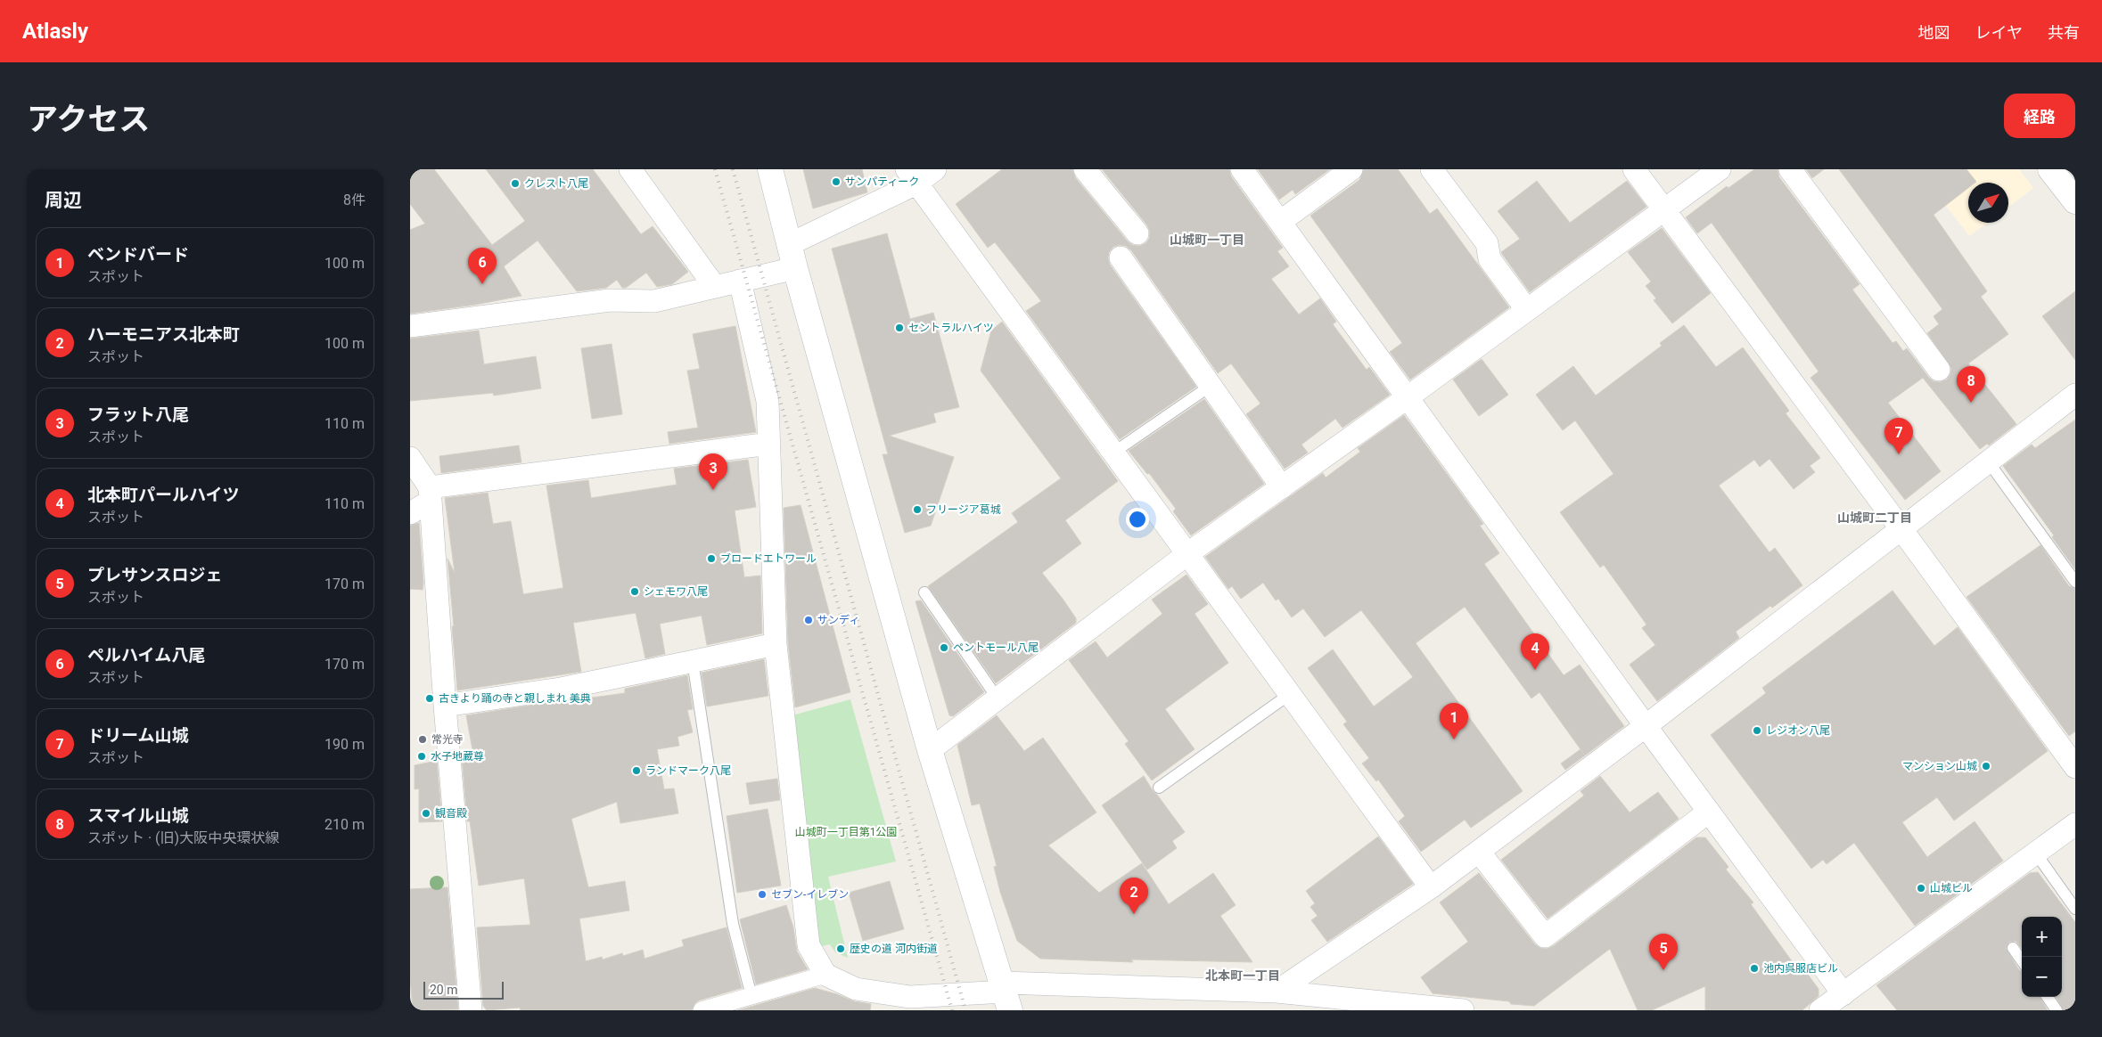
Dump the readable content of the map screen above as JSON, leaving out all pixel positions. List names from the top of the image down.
{
  "districts": ["山城町一丁目", "山城町二丁目", "北本町一丁目"],
  "parks": ["山城町一丁目第1公園"],
  "places": [
    "サンパティーク",
    "クレスト八尾",
    "セントラルハイツ",
    "フリージア葛城",
    "ブロードエトワール",
    "シェモワ八尾",
    "サンディ",
    "ペントモール八尾",
    "古きより踊の寺と親しまれ 美典",
    "レジオン八尾",
    "常光寺",
    "水子地蔵尊",
    "マンション山城",
    "ランドマーク八尾",
    "観音殿",
    "山城ビル",
    "セブン-イレブン",
    "歴史の道 河内街道",
    "池内呉服店ビル"
  ],
  "scale_bar": "20 m",
  "north": "top right",
  "page": {
    "header": "Atlasly",
    "nav": ["地図", "レイヤ", "共有"],
    "title": "アクセス",
    "buttons": "経路",
    "heading": ["周辺", "8件"],
    "list": [
      {
        "mark": "1",
        "name": "ベンドバード",
        "note": "スポット",
        "value": "100 m"
      },
      {
        "mark": "2",
        "name": "ハーモニアス北本町",
        "note": "スポット",
        "value": "100 m"
      },
      {
        "mark": "3",
        "name": "フラット八尾",
        "note": "スポット",
        "value": "110 m"
      },
      {
        "mark": "4",
        "name": "北本町パールハイツ",
        "note": "スポット",
        "value": "110 m"
      },
      {
        "mark": "5",
        "name": "プレサンスロジェ",
        "note": "スポット",
        "value": "170 m"
      },
      {
        "mark": "6",
        "name": "ペルハイム八尾",
        "note": "スポット",
        "value": "170 m"
      },
      {
        "mark": "7",
        "name": "ドリーム山城",
        "note": "スポット",
        "value": "190 m"
      },
      {
        "mark": "8",
        "name": "スマイル山城",
        "note": "スポット · (旧)大阪中央環状線",
        "value": "210 m"
      }
    ],
    "pins": [
      "6",
      "8",
      "7",
      "3",
      "4",
      "1",
      "2",
      "5"
    ],
    "map_buttons": ["+", "−"],
    "scale": "20 m"
  }
}
